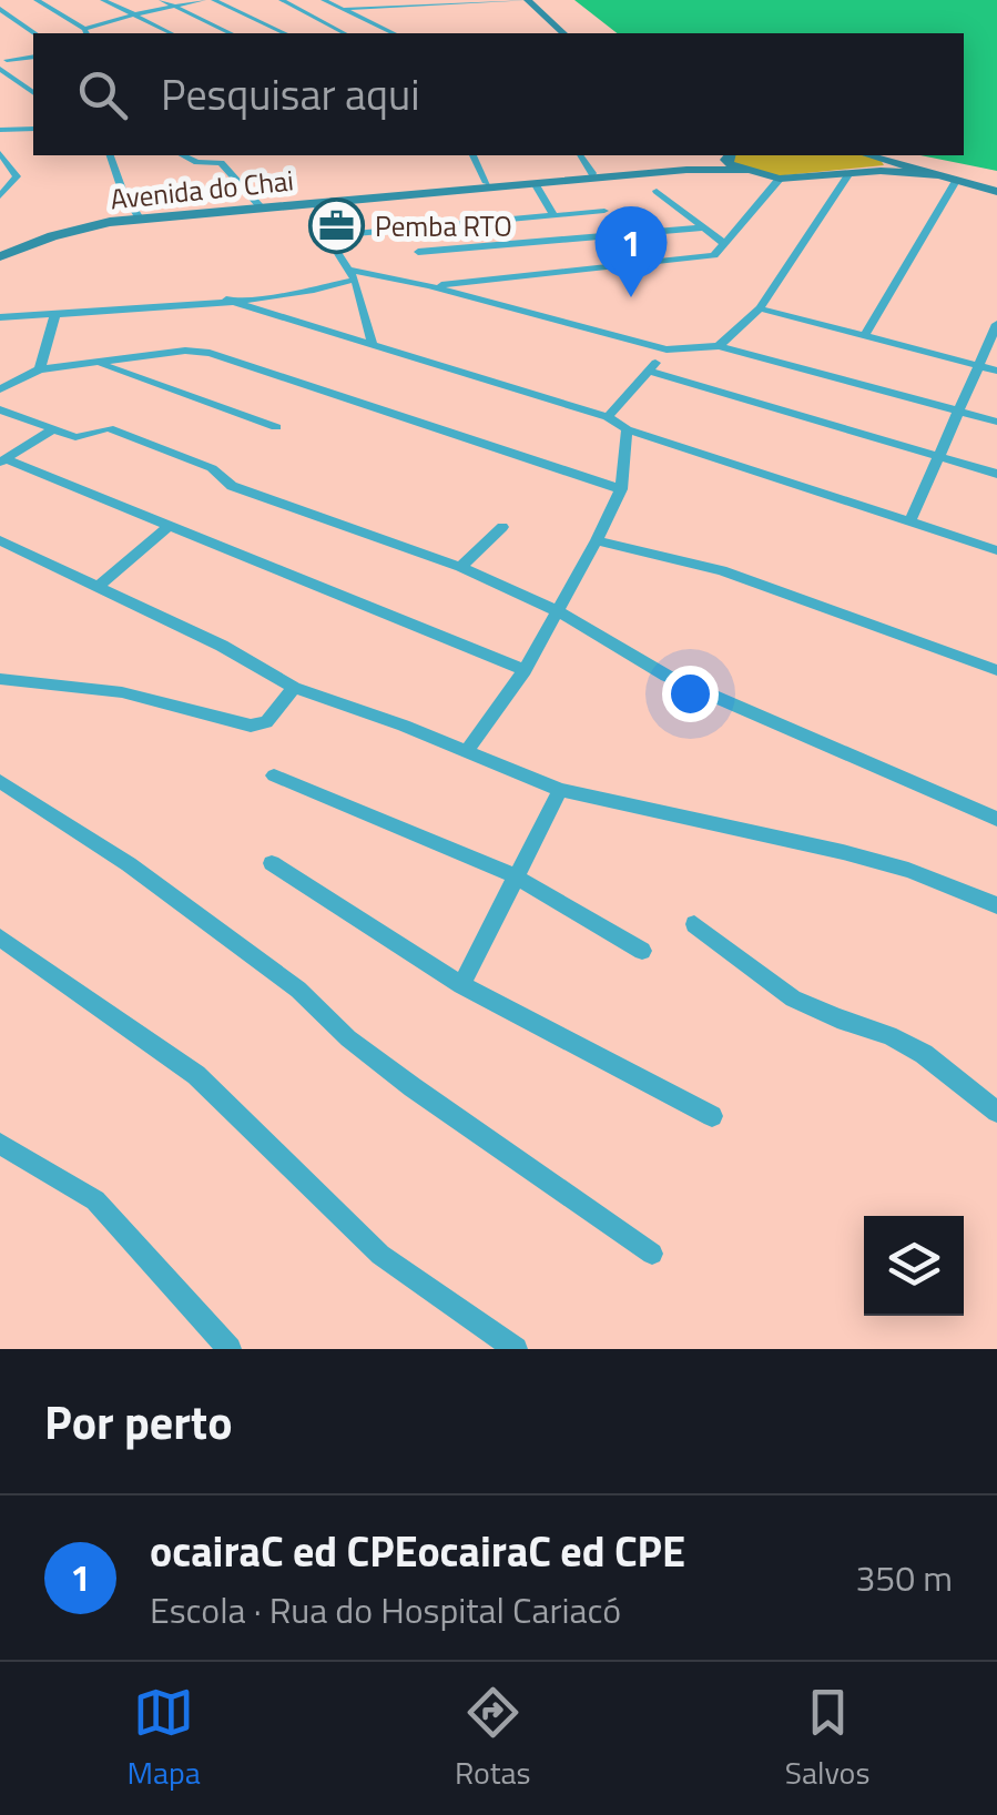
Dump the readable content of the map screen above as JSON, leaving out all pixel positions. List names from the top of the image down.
{
  "streets": {
    "main road": ["Avenida do Chai"]
  },
  "places": {
    "office": ["Pemba RTO"]
  },
  "page": {
    "search": "Pesquisar aqui",
    "pins": "1",
    "heading": "Por perto",
    "list": [
      {
        "mark": "1",
        "name": "ocairaC ed CPEocairaC ed CPE",
        "note": "Escola · Rua do Hospital Cariacó",
        "value": "350 m"
      }
    ],
    "nav": ["Mapa", "Rotas", "Salvos"]
  }
}
